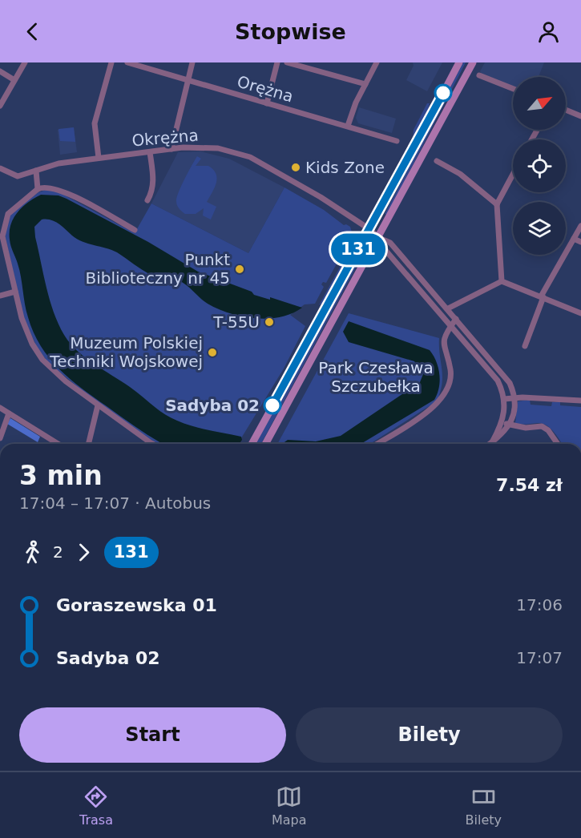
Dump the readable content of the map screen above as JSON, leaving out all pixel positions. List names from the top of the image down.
{
  "streets": {
    "street": ["Orężna", "Okrężna"]
  },
  "parks": ["Park Czesława Szczubełka"],
  "places": [
    "Kids Zone",
    "Punkt Biblioteczny nr 45",
    "T-55U",
    "Muzeum Polskiej Techniki Wojskowej",
    "Sadyba 02"
  ],
  "lines": ["bus line 131"],
  "north": "top right",
  "page": {
    "header": "Stopwise",
    "on_map": "131",
    "heading": ["3 min", "17:04 – 17:07 · Autobus", "7.54 zł"],
    "legs": ["2", "131"],
    "list": [
      {
        "name": "Goraszewska 01",
        "value": "17:06"
      },
      {
        "name": "Sadyba 02",
        "value": "17:07"
      }
    ],
    "buttons": ["Start", "Bilety"],
    "tabs": ["Trasa", "Mapa", "Bilety"]
  }
}
